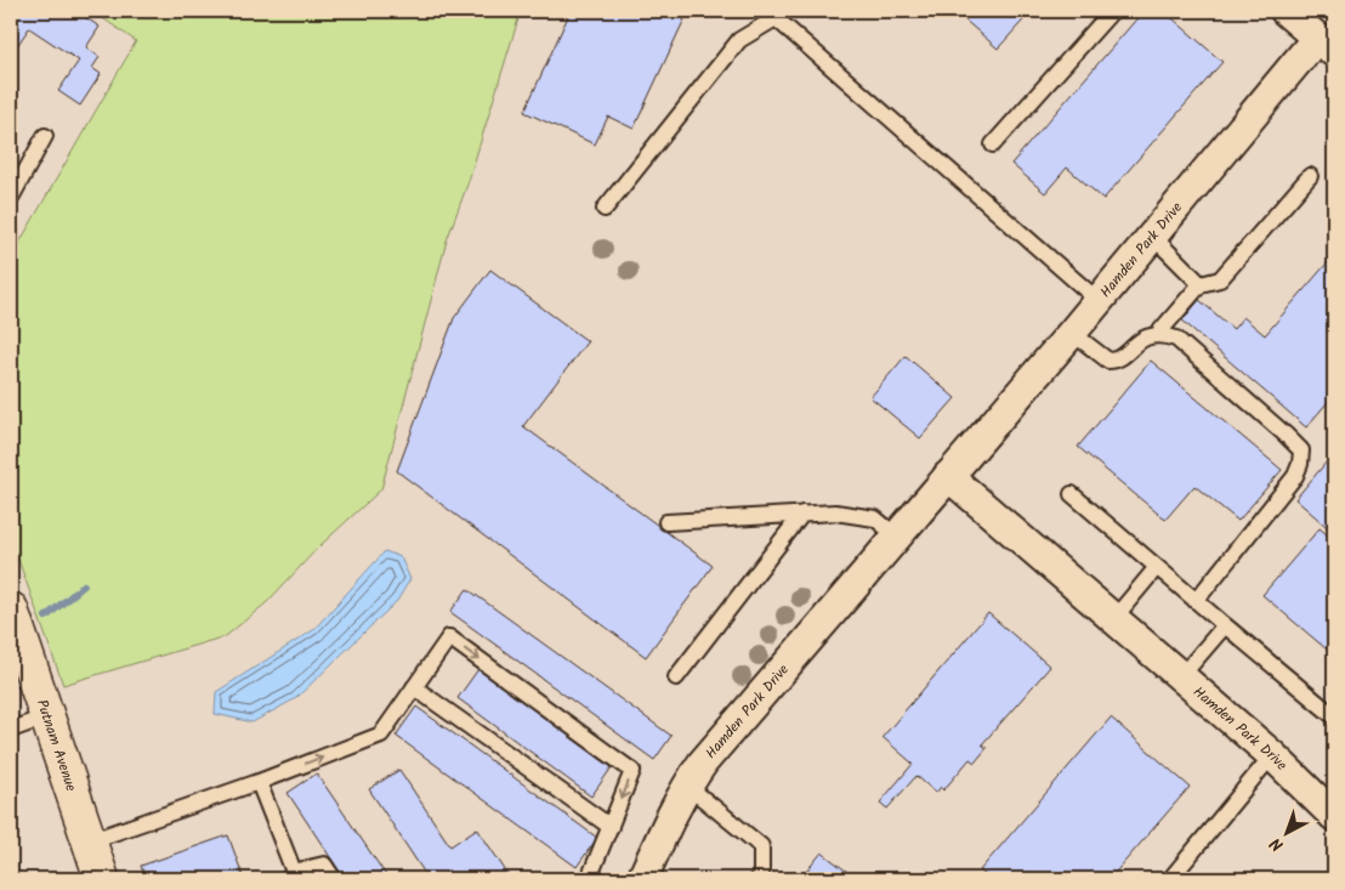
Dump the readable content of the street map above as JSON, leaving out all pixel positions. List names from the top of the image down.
{
  "streets": {
    "main road": ["Putnam Avenue"],
    "street": ["Hamden Park Drive"]
  },
  "north": "bottom left"
}
